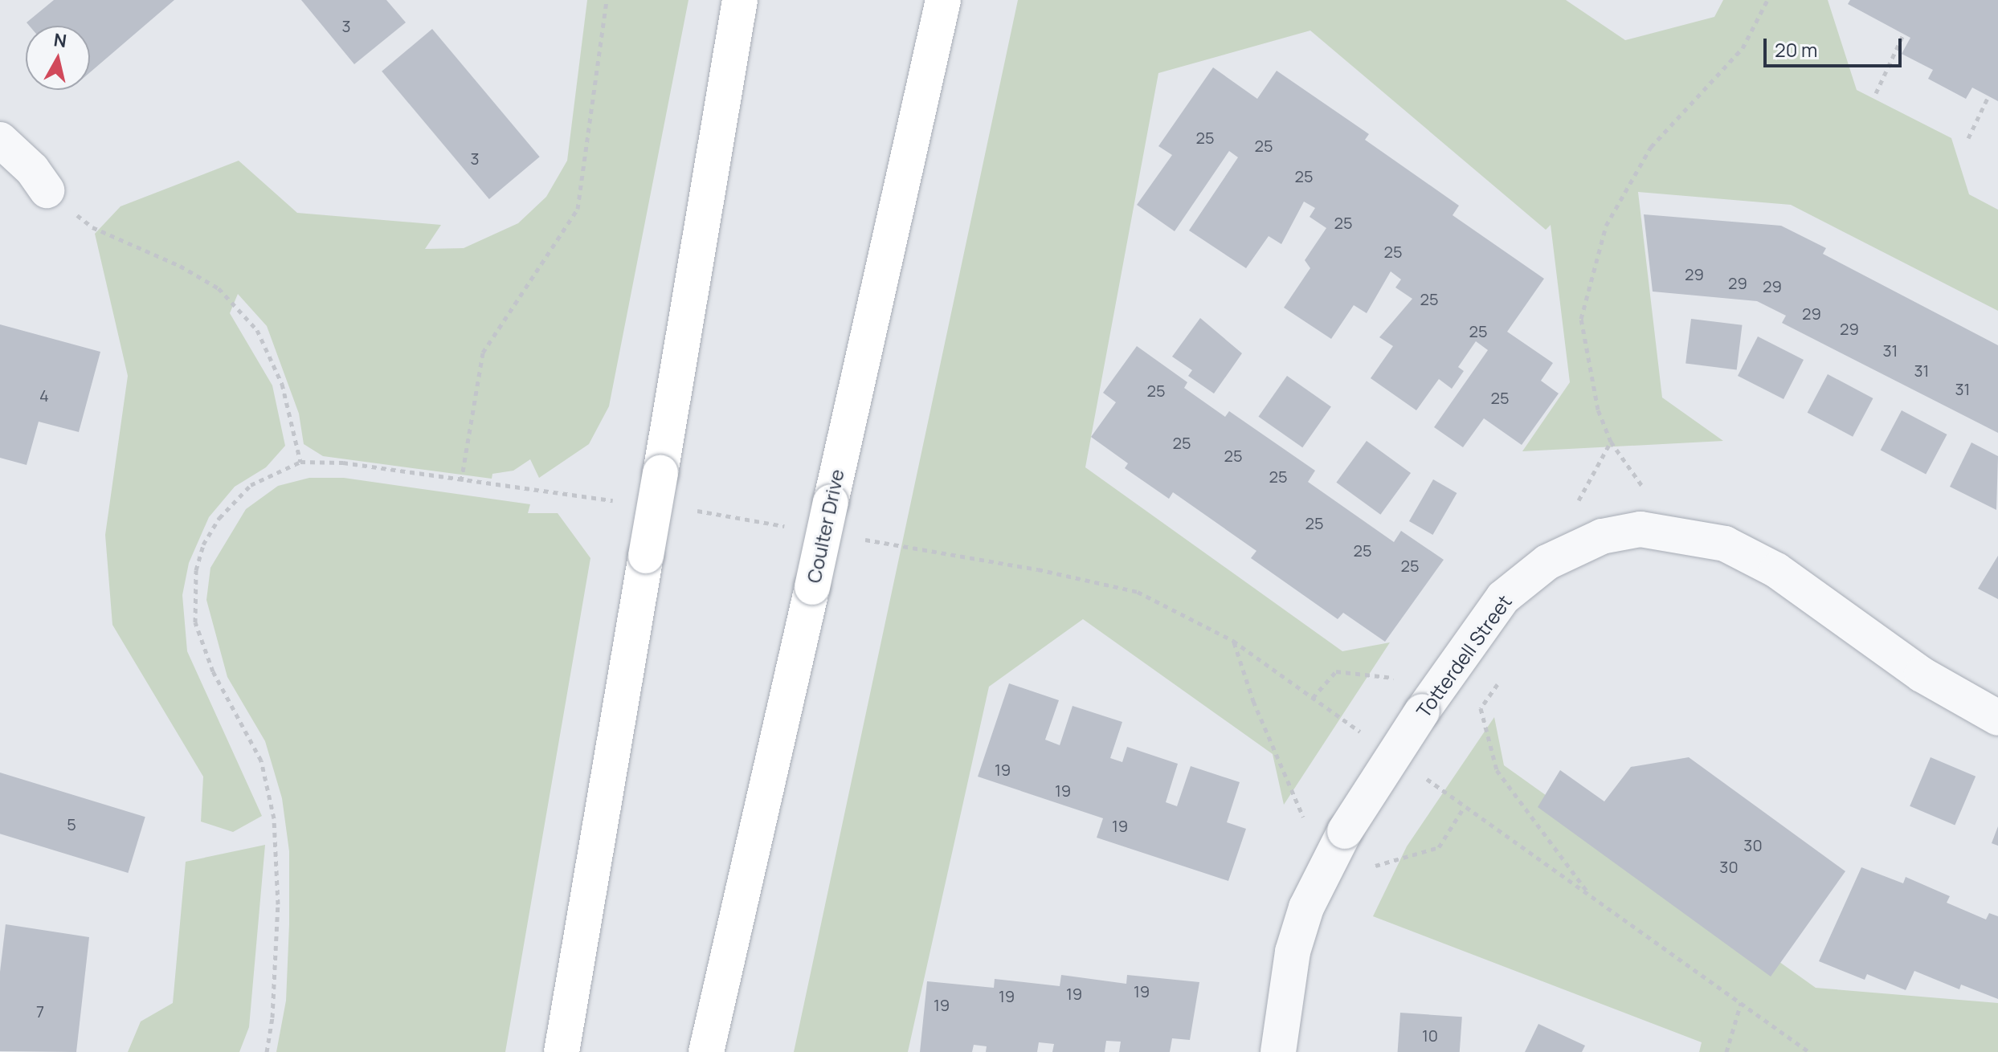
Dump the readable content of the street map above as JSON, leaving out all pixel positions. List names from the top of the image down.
{
  "streets": {
    "main road": ["Coulter Drive"],
    "street": ["Totterdell Street"]
  },
  "house_numbers": [
    "3",
    "25",
    "25",
    "3",
    "25",
    "25",
    "25",
    "29",
    "29",
    "29",
    "25",
    "29",
    "29",
    "25",
    "31",
    "31",
    "31",
    "25",
    "4",
    "25",
    "25",
    "25",
    "25",
    "25",
    "25",
    "25",
    "19",
    "19",
    "5",
    "19",
    "30",
    "30",
    "19",
    "19",
    "19",
    "19",
    "7",
    "10"
  ],
  "scale_bar": "20 m",
  "north": "top"
}
